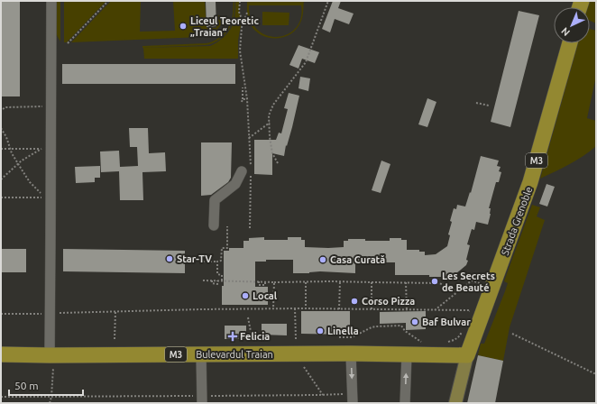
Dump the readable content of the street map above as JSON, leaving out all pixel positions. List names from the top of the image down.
{
  "streets": {
    "highway": ["M3", "Strada Grenoble", "Bulevardul Traian"]
  },
  "crossings": [
    ["Strada Grenoble", "Bulevardul Traian"]
  ],
  "places": {
    "other": [
      "Liceul Teoretic „Traian“",
      "Star-TV",
      "Casa Curată",
      "Les Secrets de Beauté",
      "Local",
      "Corso Pizza",
      "Baf Bulvar",
      "Linella"
    ],
    "health": ["Felicia"]
  },
  "scale_bar": "50 m",
  "north": "bottom left"
}
